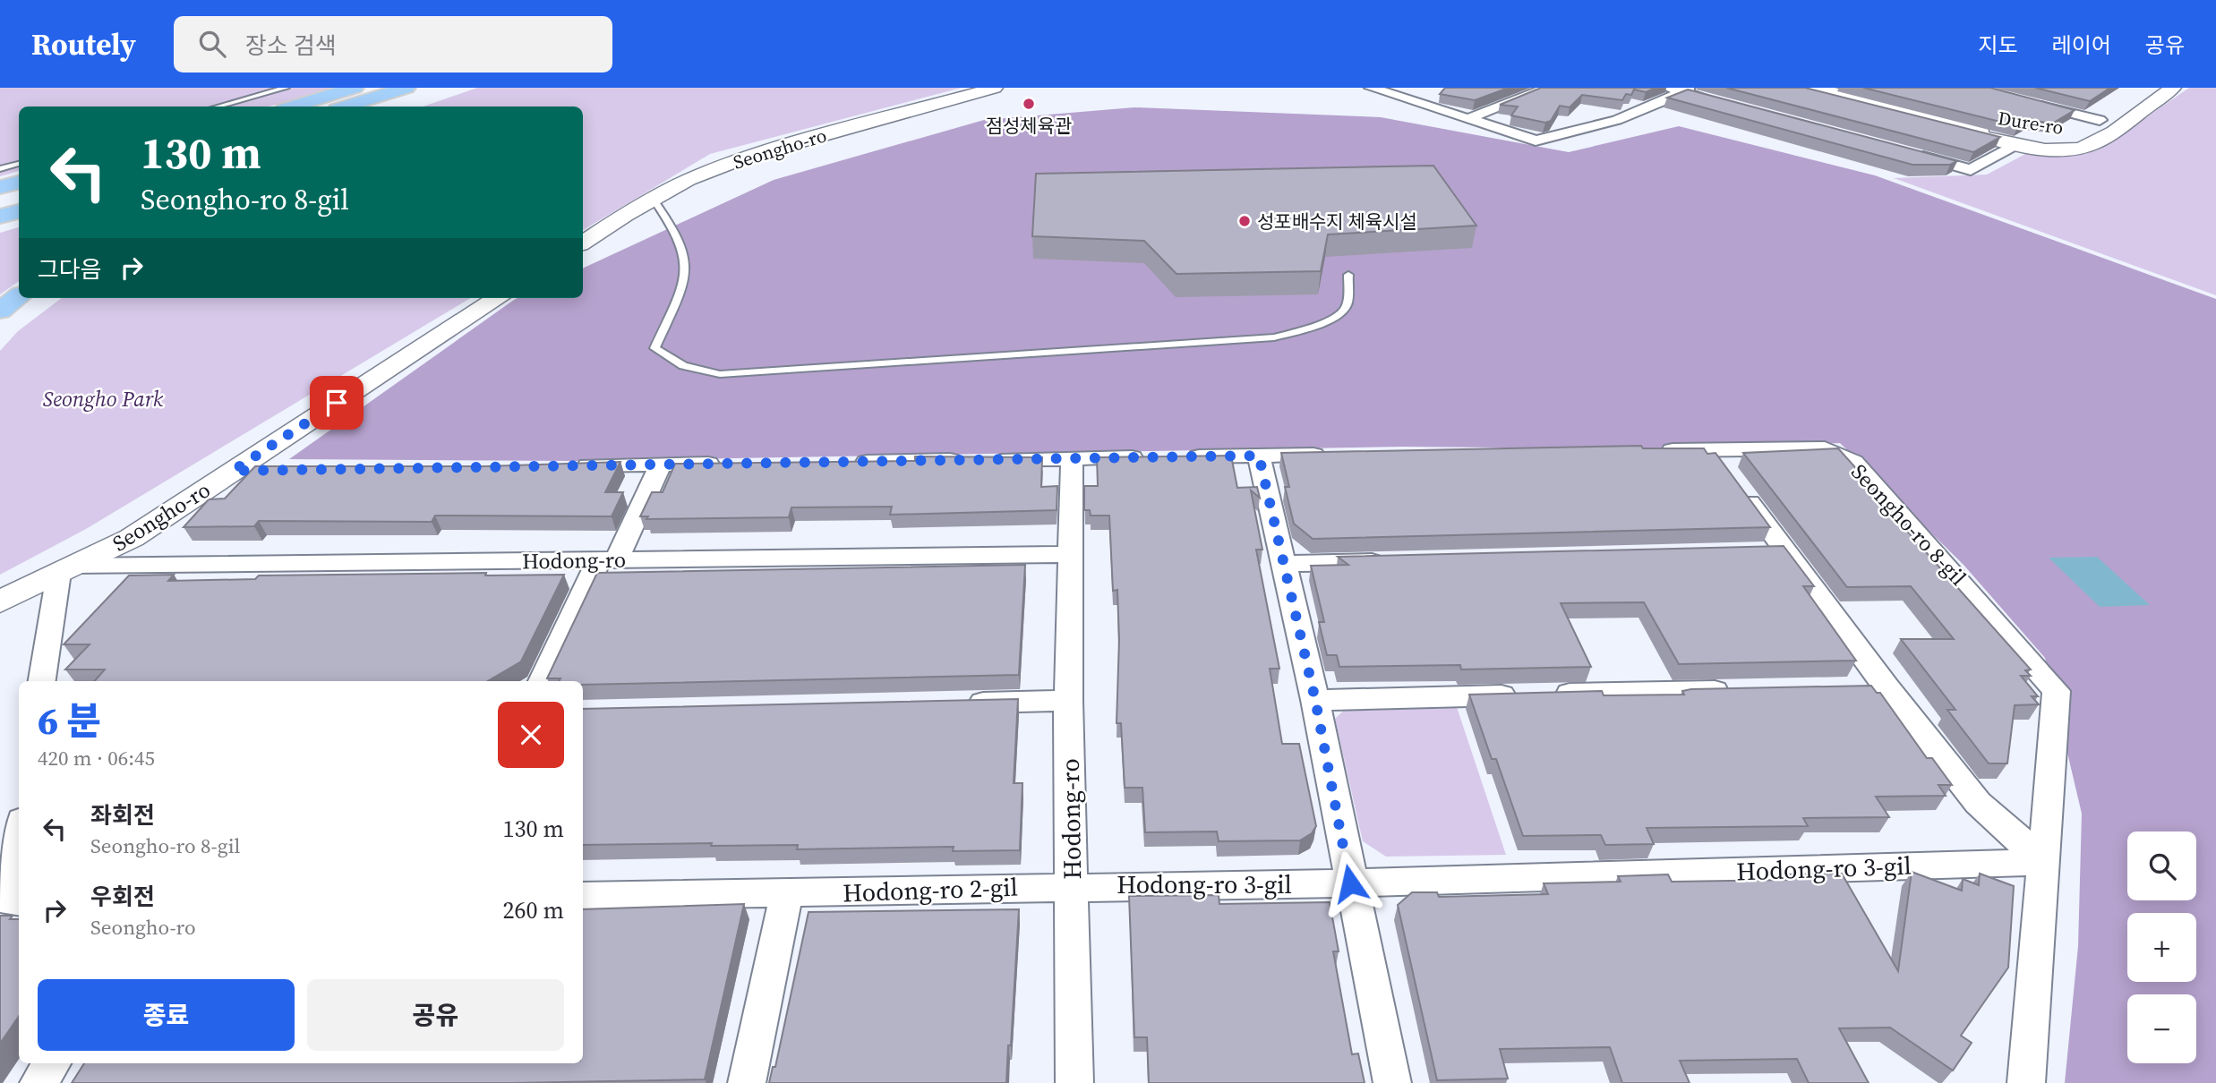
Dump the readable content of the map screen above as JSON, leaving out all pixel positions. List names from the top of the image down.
{
  "streets": {
    "street": [
      "Dure-ro",
      "Seongho-ro",
      "Seongho-ro 8-gil",
      "Hodong-ro",
      "Hodong-ro 3-gil",
      "Hodong-ro 2-gil"
    ]
  },
  "crossings": [
    ["Seongho-ro", "Hodong-ro"],
    ["Seongho-ro 8-gil", "Hodong-ro 3-gil"],
    ["Hodong-ro", "Hodong-ro 3-gil"],
    ["Hodong-ro", "Hodong-ro 2-gil"],
    ["Hodong-ro 3-gil", "Hodong-ro 2-gil"]
  ],
  "parks": ["Seongho Park"],
  "places": ["점성체육관", "성포배수지 체육시설"],
  "page": {
    "header": "Routely",
    "search": "장소 검색",
    "nav": ["지도", "레이어", "공유"],
    "turn": ["130 m", "Seongho-ro 8-gil"],
    "then": "그다음",
    "heading": ["6 분", "420 m · 06:45"],
    "list": [
      {
        "name": "좌회전",
        "note": "Seongho-ro 8-gil",
        "value": "130 m"
      },
      {
        "name": "우회전",
        "note": "Seongho-ro",
        "value": "260 m"
      }
    ],
    "map_buttons": ["+", "−"],
    "buttons": ["종료", "공유"]
  }
}
